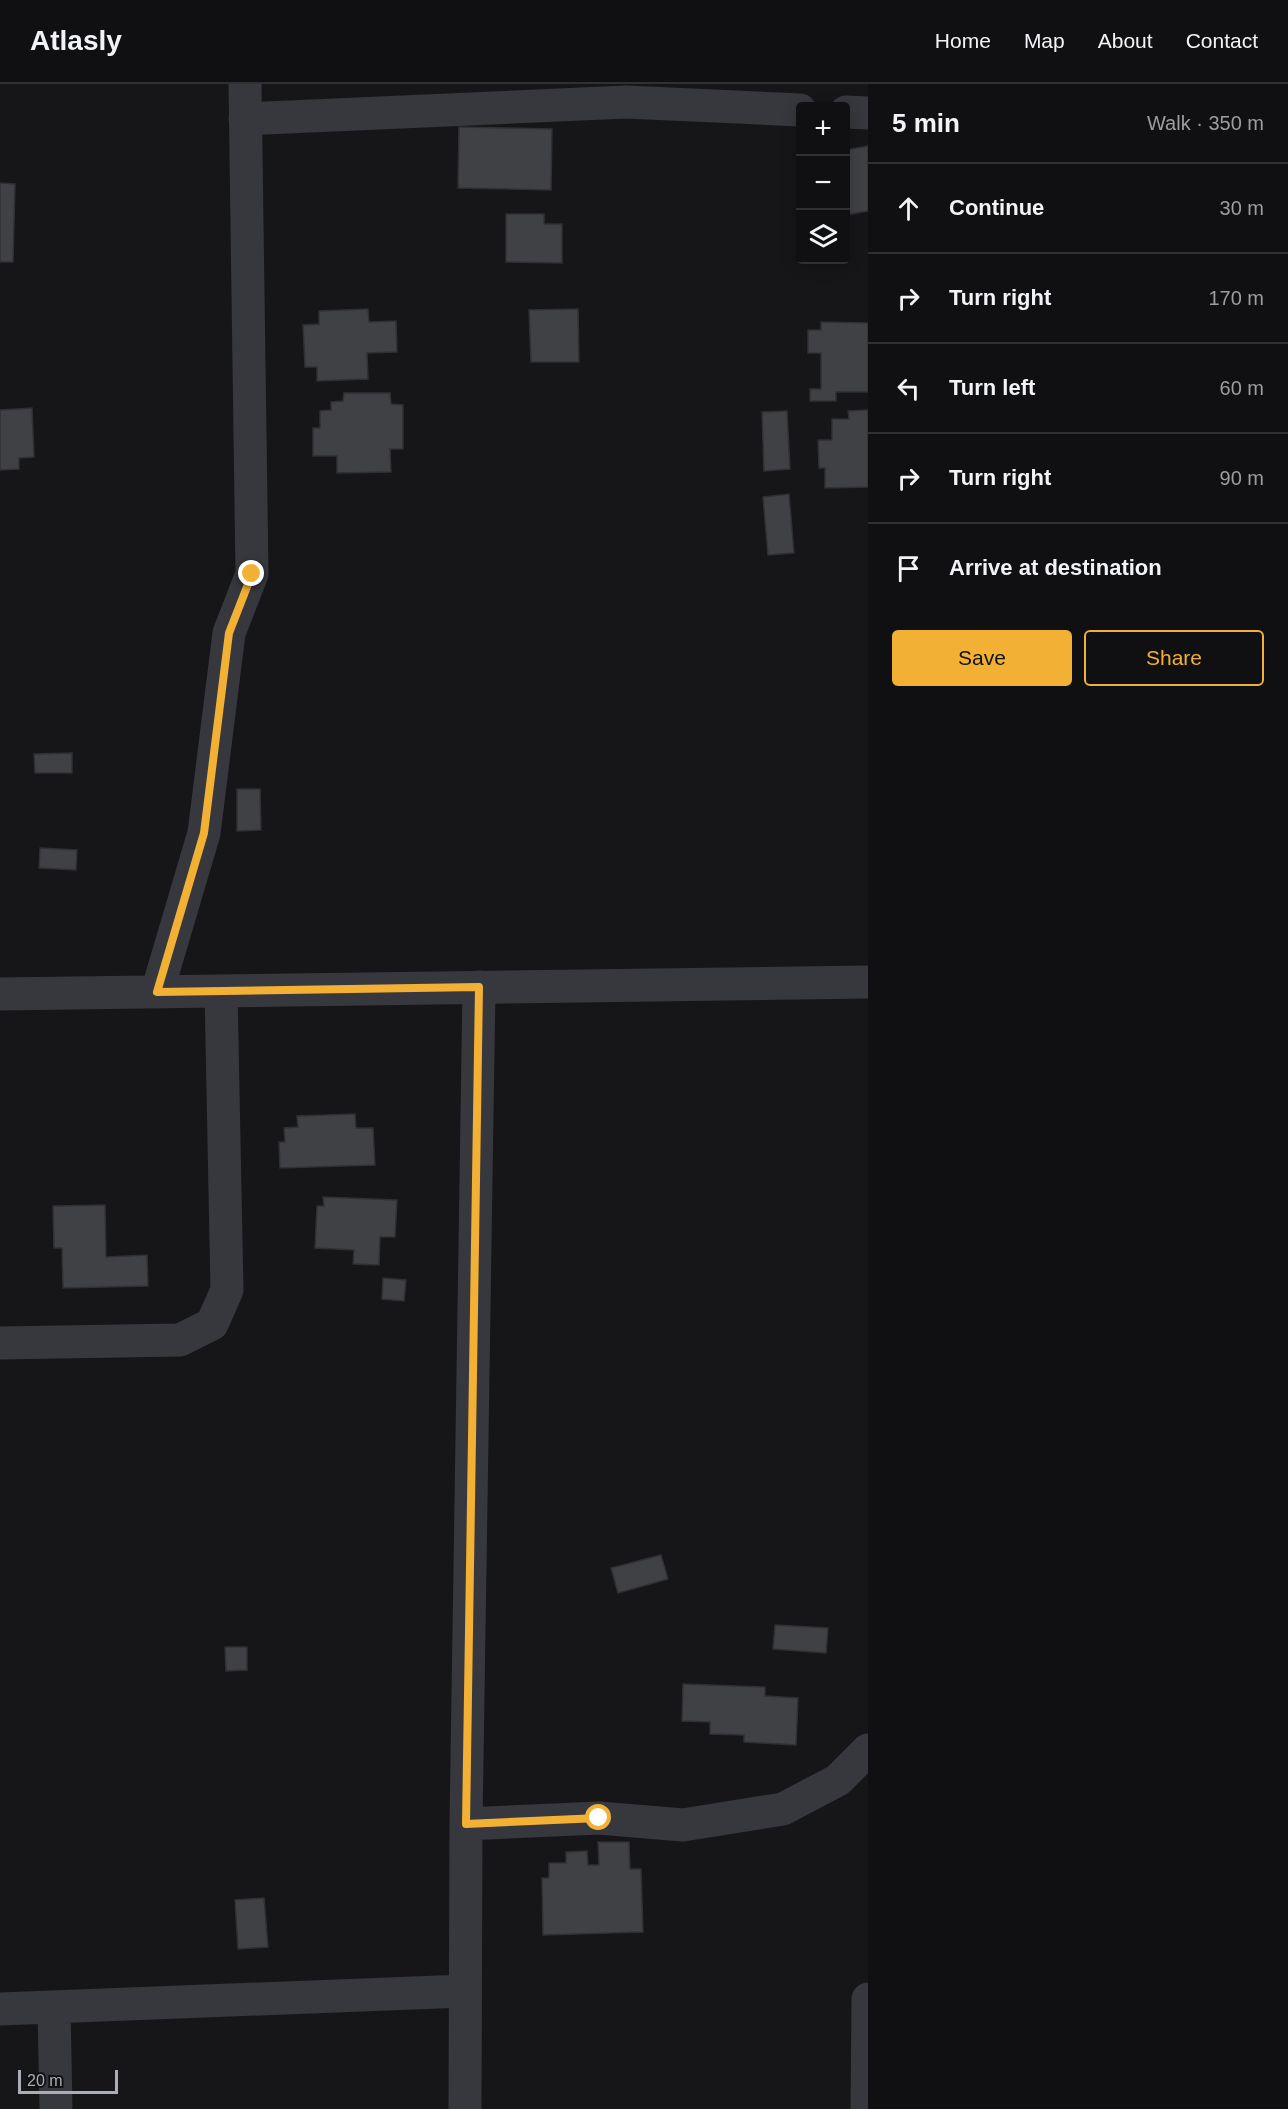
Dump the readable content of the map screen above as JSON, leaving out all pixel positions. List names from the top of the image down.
{
  "scale_bar": "20 m",
  "page": {
    "header": "Atlasly",
    "nav": [
      "Home",
      "Map",
      "About",
      "Contact"
    ],
    "heading": ["5 min", "Walk · 350 m"],
    "map_buttons": ["+", "−"],
    "list": [
      ["Continue", "30 m"],
      ["Turn right", "170 m"],
      ["Turn left", "60 m"],
      ["Turn right", "90 m"],
      "Arrive at destination"
    ],
    "buttons": ["Save", "Share"],
    "scale": "20 m"
  }
}
